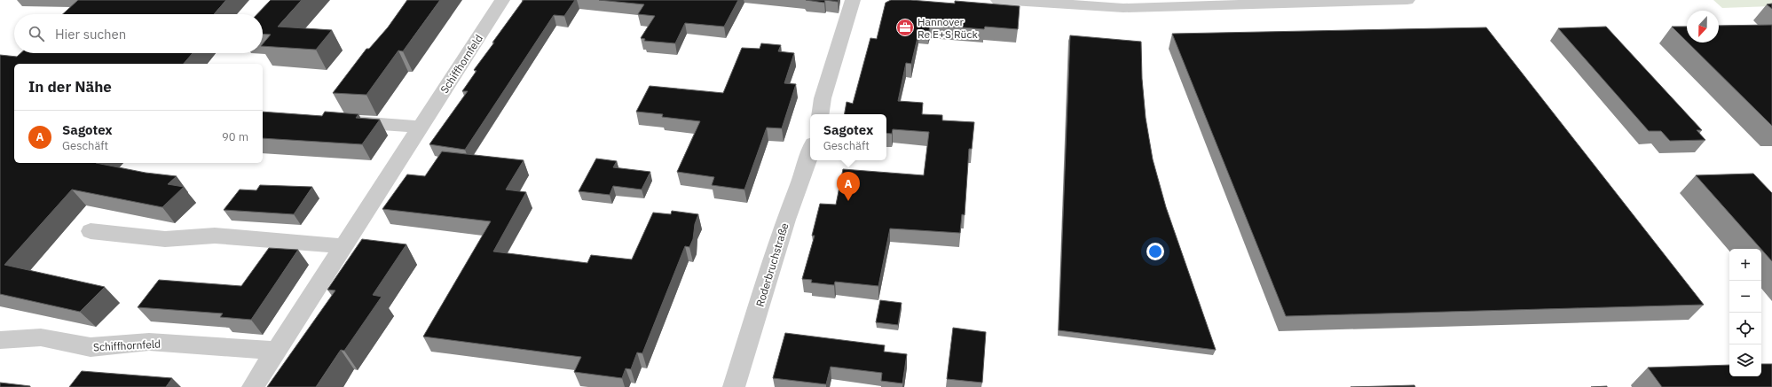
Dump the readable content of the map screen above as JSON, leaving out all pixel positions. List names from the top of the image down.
{
  "streets": {
    "street": ["Schiffhornfeld", "Roderbruchstraße"]
  },
  "places": {
    "office": ["Hannover Re E+S Rück"]
  },
  "north": "bottom",
  "page": {
    "search": "Hier suchen",
    "heading": "In der Nähe",
    "list": [
      {
        "mark": "A",
        "name": "Sagotex",
        "note": "Geschäft",
        "value": "90 m"
      }
    ],
    "popup": ["Sagotex", "Geschäft"],
    "pins": "A",
    "map_buttons": ["+", "−"]
  }
}
